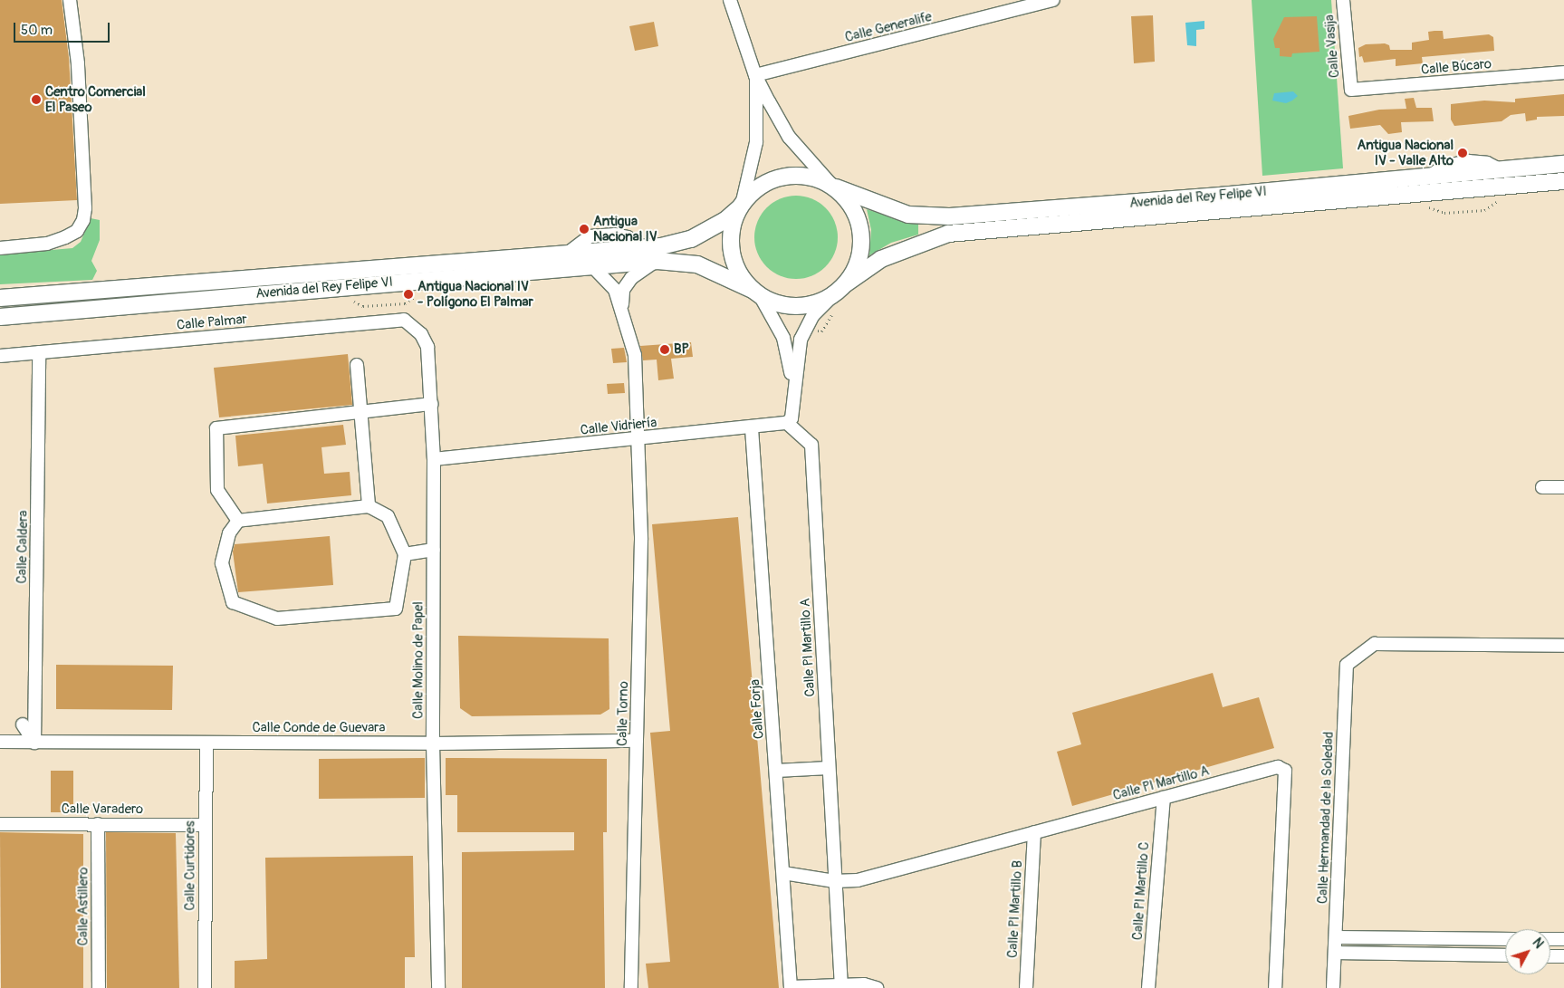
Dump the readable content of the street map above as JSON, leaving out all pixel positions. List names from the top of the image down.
{
  "streets": {
    "main road": ["Avenida del Rey Felipe VI"],
    "street": [
      "Calle Generalife",
      "Calle Vasija",
      "Calle Búcaro",
      "Calle Palmar",
      "Calle Vidriería",
      "Calle Caldera",
      "Calle Pl Martillo A",
      "Calle Molino de Papel",
      "Calle Forja",
      "Calle Torno",
      "Calle Conde de Guevara",
      "Calle Varadero",
      "Calle Hermandad de la Soledad",
      "Calle Curtidores",
      "Calle Pl Martillo C",
      "Calle Astillero",
      "Calle Pl Martillo B"
    ]
  },
  "crossings": [
    ["Calle Vasija", "Calle Búcaro"],
    ["Calle Palmar", "Calle Caldera"],
    ["Calle Palmar", "Calle Molino de Papel"],
    ["Calle Vidriería", "Calle Pl Martillo A"],
    ["Calle Vidriería", "Calle Molino de Papel"],
    ["Calle Vidriería", "Calle Forja"],
    ["Calle Vidriería", "Calle Torno"],
    ["Calle Caldera", "Calle Conde de Guevara"],
    ["Calle Pl Martillo A", "Calle Forja"],
    ["Calle Pl Martillo A", "Calle Pl Martillo C"],
    ["Calle Pl Martillo A", "Calle Pl Martillo B"],
    ["Calle Molino de Papel", "Calle Conde de Guevara"],
    ["Calle Torno", "Calle Conde de Guevara"],
    ["Calle Conde de Guevara", "Calle Curtidores"],
    ["Calle Varadero", "Calle Curtidores"],
    ["Calle Varadero", "Calle Astillero"]
  ],
  "places": [
    "Centro Comercial El Paseo",
    "Antigua Nacional IV - Valle Alto",
    "Antigua Nacional IV",
    "Antigua Nacional IV - Polígono El Palmar",
    "BP"
  ],
  "scale_bar": "50 m",
  "north": "top right"
}
